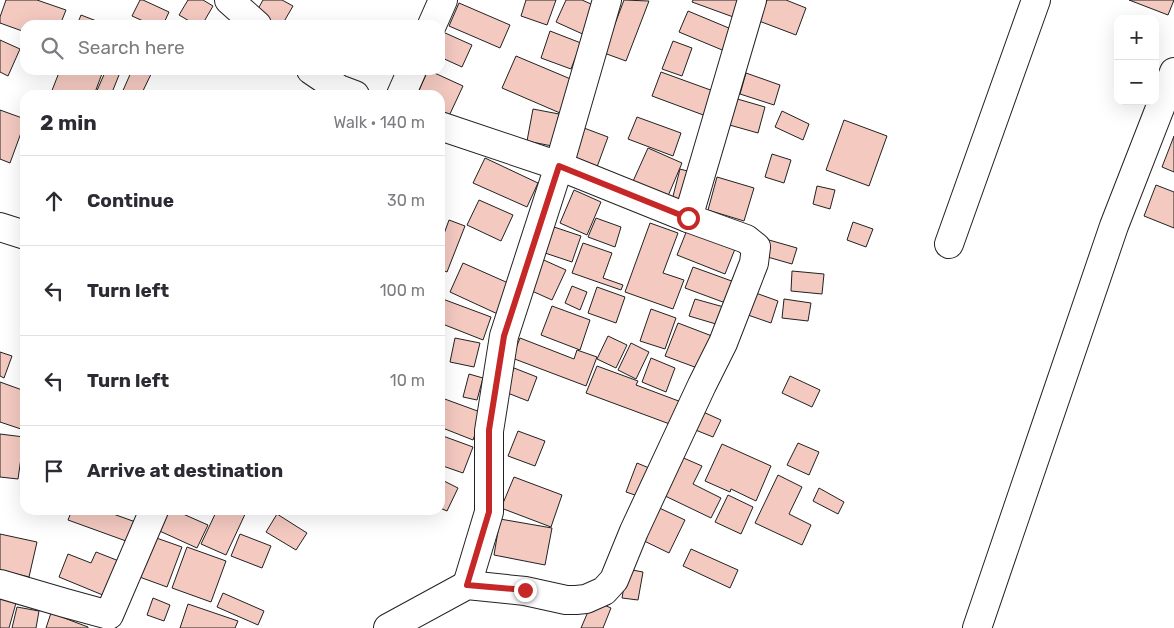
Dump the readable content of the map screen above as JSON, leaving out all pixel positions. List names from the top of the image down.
{
  "page": {
    "map_buttons": ["+", "−"],
    "search": "Search here",
    "heading": ["2 min", "Walk · 140 m"],
    "list": [
      ["Continue", "30 m"],
      ["Turn left", "100 m"],
      ["Turn left", "10 m"],
      "Arrive at destination"
    ]
  }
}
